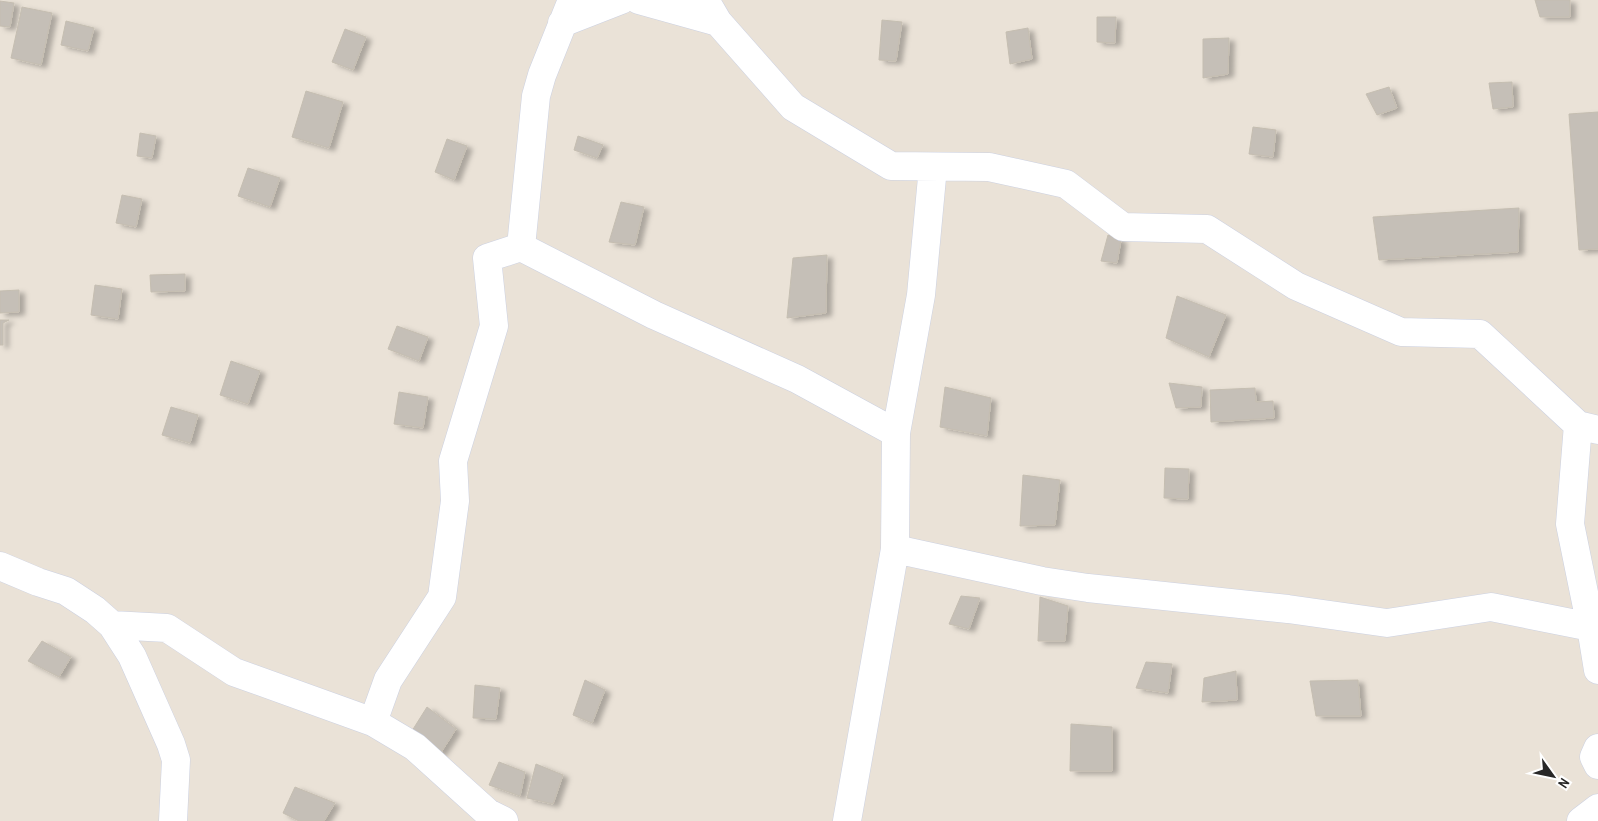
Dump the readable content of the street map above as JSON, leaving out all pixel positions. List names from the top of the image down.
{
  "north": "bottom right"
}
